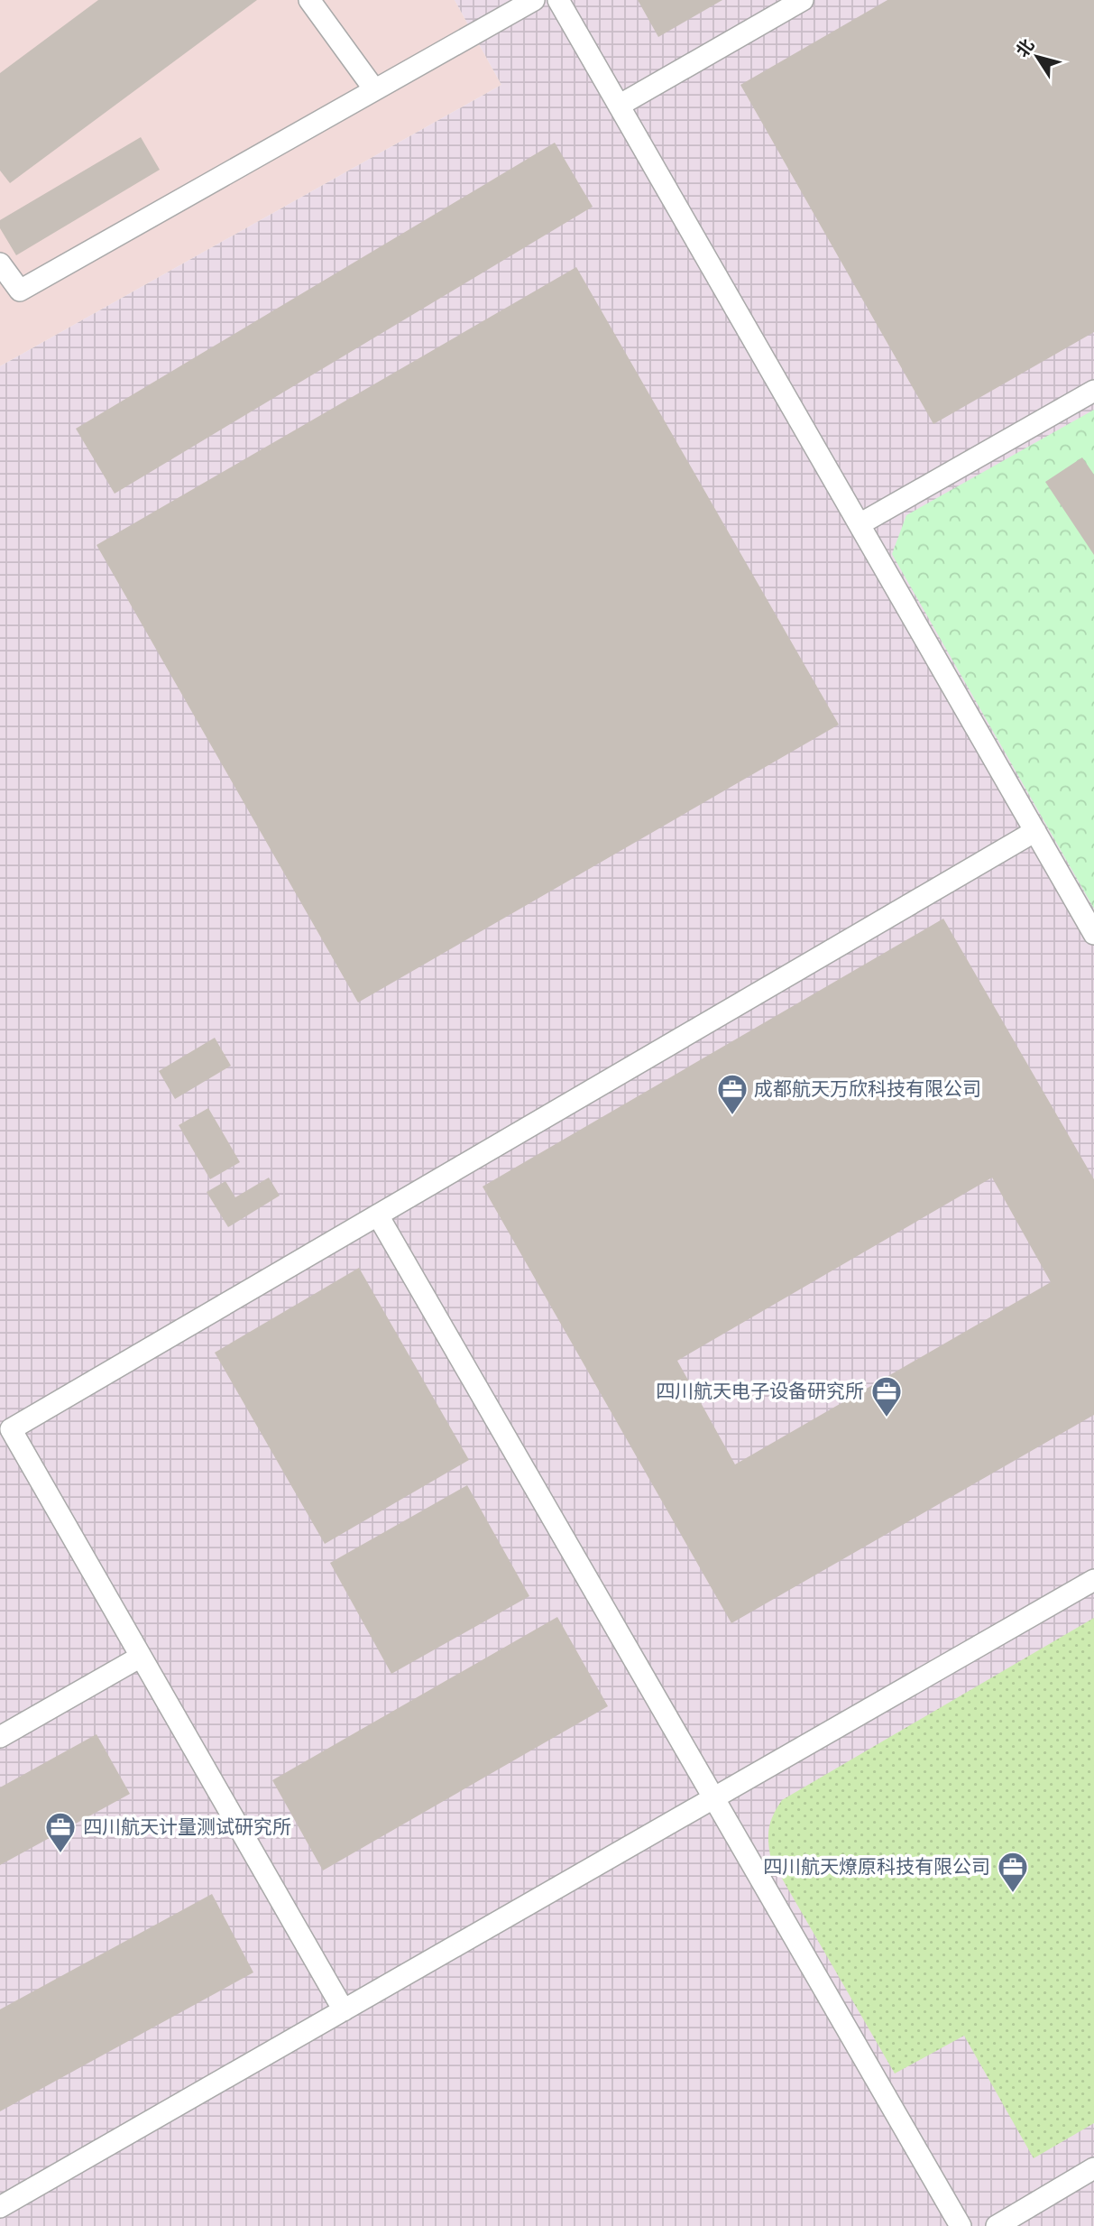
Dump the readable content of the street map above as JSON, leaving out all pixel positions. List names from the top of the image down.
{
  "places": {
    "office": [
      "成都航天万欣科技有限公司",
      "四川航天电子设备研究所",
      "四川航天计量测试研究所",
      "四川航天燎原科技有限公司"
    ]
  },
  "north": "top left"
}
